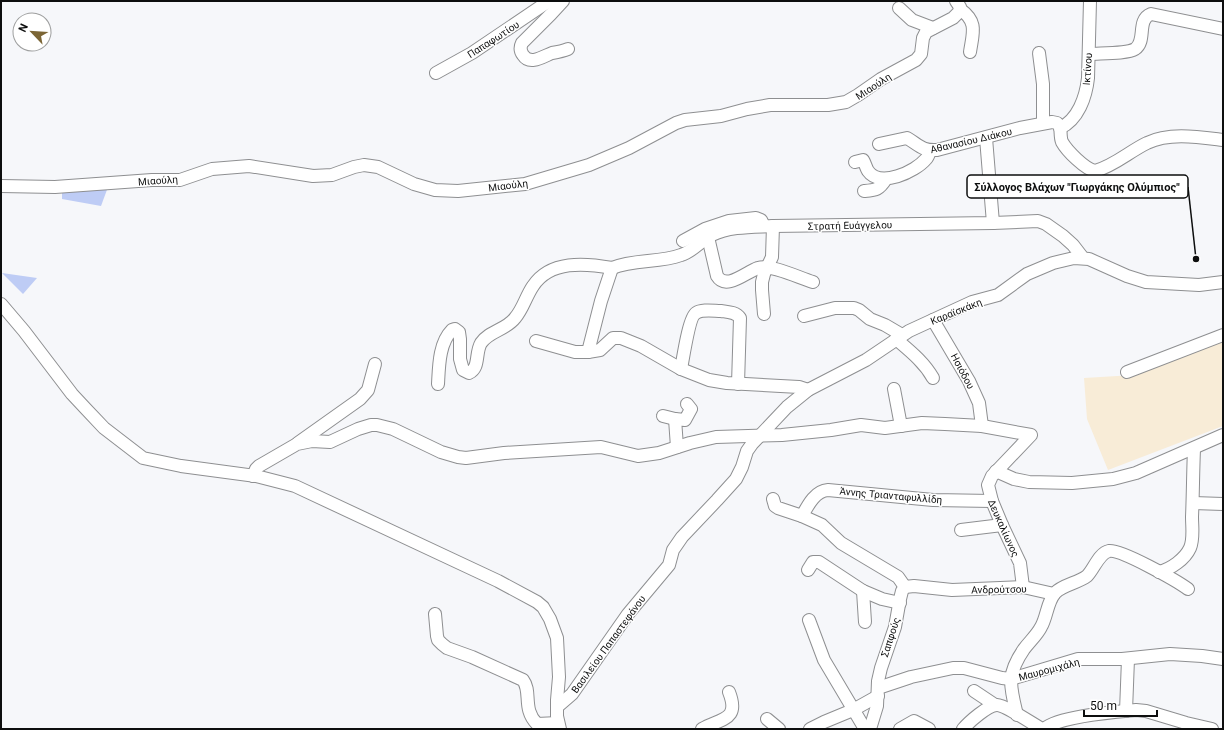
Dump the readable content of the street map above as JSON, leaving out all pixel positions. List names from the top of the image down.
{
  "streets": {
    "street": [
      "Παπαφωτίου",
      "Ικτίνου",
      "Μιαούλη",
      "Αθανασίου Διάκου",
      "Στρατή Ευάγγελου",
      "Καραϊσκάκη",
      "Ησιόδου",
      "Άννης Τριανταφυλλίδη",
      "Δευκαλίωνος",
      "Ανδρούτσου",
      "Σαπφούς",
      "Βασιλείου Παπαστεφάνου",
      "Μαυρομιχάλη"
    ]
  },
  "crossings": [
    ["Ικτίνου", "Αθανασίου Διάκου"],
    ["Στρατή Ευάγγελου", "Καραϊσκάκη"],
    ["Καραϊσκάκη", "Ησιόδου"],
    ["Καραϊσκάκη", "Βασιλείου Παπαστεφάνου"],
    ["Άννης Τριανταφυλλίδη", "Δευκαλίωνος"],
    ["Δευκαλίωνος", "Ανδρούτσου"],
    ["Σαπφούς", "Μαυρομιχάλη"]
  ],
  "places": ["Σύλλογος Βλάχων \"Γιωργάκης Ολύμπιος\""],
  "scale_bar": "50 m",
  "north": "top left"
}
